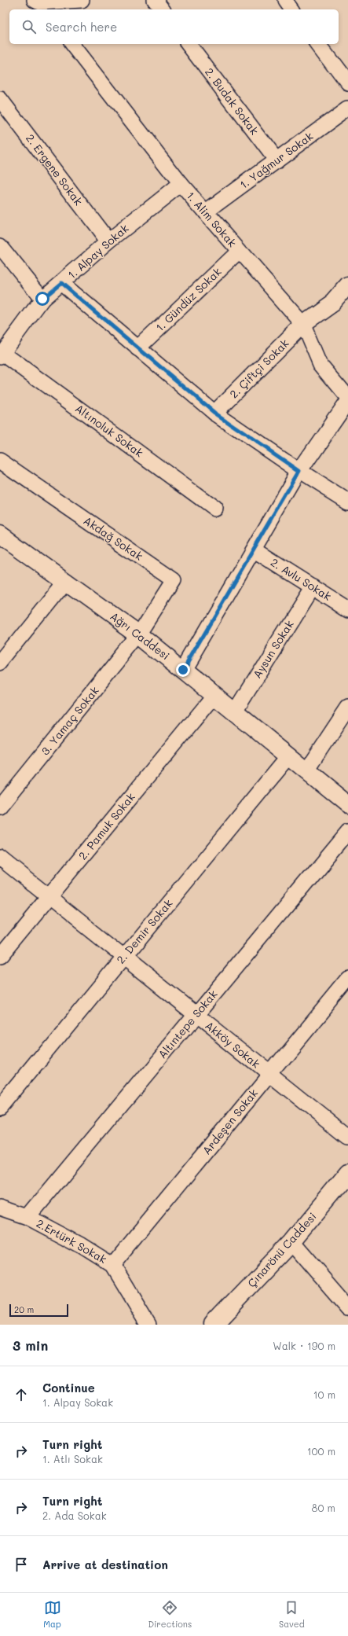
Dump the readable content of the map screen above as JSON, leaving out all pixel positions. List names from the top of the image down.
{
  "streets": {
    "street": [
      "2. Budak Sokak",
      "1. Yağmur Sokak",
      "2. Ergene Sokak",
      "1. Alim Sokak",
      "1. Alpay Sokak",
      "1. Gündüz Sokak",
      "2. Çiftçi Sokak",
      "Altınoluk Sokak",
      "Akdağ Sokak",
      "2. Avlu Sokak",
      "Ağrı Caddesi",
      "Aysun Sokak",
      "3. Yamaç Sokak",
      "2. Pamuk Sokak",
      "2. Demir Sokak",
      "Altıntepe Sokak",
      "Akköy Sokak",
      "Ardeşen Sokak",
      "2.Ertürk Sokak",
      "Çınarönü Caddesi"
    ]
  },
  "crossings": [
    ["2. Budak Sokak", "1. Yağmur Sokak"],
    ["1. Yağmur Sokak", "1. Alim Sokak"],
    ["2. Ergene Sokak", "1. Alpay Sokak"],
    ["1. Alim Sokak", "1. Alpay Sokak"],
    ["1. Alim Sokak", "1. Gündüz Sokak"],
    ["1. Alim Sokak", "2. Çiftçi Sokak"],
    ["1. Alpay Sokak", "Altınoluk Sokak"],
    ["Akdağ Sokak", "Ağrı Caddesi"],
    ["Akdağ Sokak", "3. Yamaç Sokak"],
    ["2. Avlu Sokak", "Aysun Sokak"],
    ["Ağrı Caddesi", "Aysun Sokak"],
    ["Ağrı Caddesi", "3. Yamaç Sokak"],
    ["Ağrı Caddesi", "2. Pamuk Sokak"],
    ["Ağrı Caddesi", "2. Demir Sokak"],
    ["2. Pamuk Sokak", "Akköy Sokak"],
    ["2. Demir Sokak", "Akköy Sokak"],
    ["Altıntepe Sokak", "Akköy Sokak"],
    ["Altıntepe Sokak", "2.Ertürk Sokak"],
    ["Akköy Sokak", "Ardeşen Sokak"],
    ["Ardeşen Sokak", "2.Ertürk Sokak"]
  ],
  "scale_bar": "20 m",
  "page": {
    "search": "Search here",
    "scale": "20 m",
    "heading": ["3 min", "Walk · 190 m"],
    "list": [
      ["Continue", "1. Alpay Sokak", "10 m"],
      ["Turn right", "1. Atlı Sokak", "100 m"],
      ["Turn right", "2. Ada Sokak", "80 m"],
      "Arrive at destination"
    ],
    "nav": ["Map", "Directions", "Saved"]
  }
}
